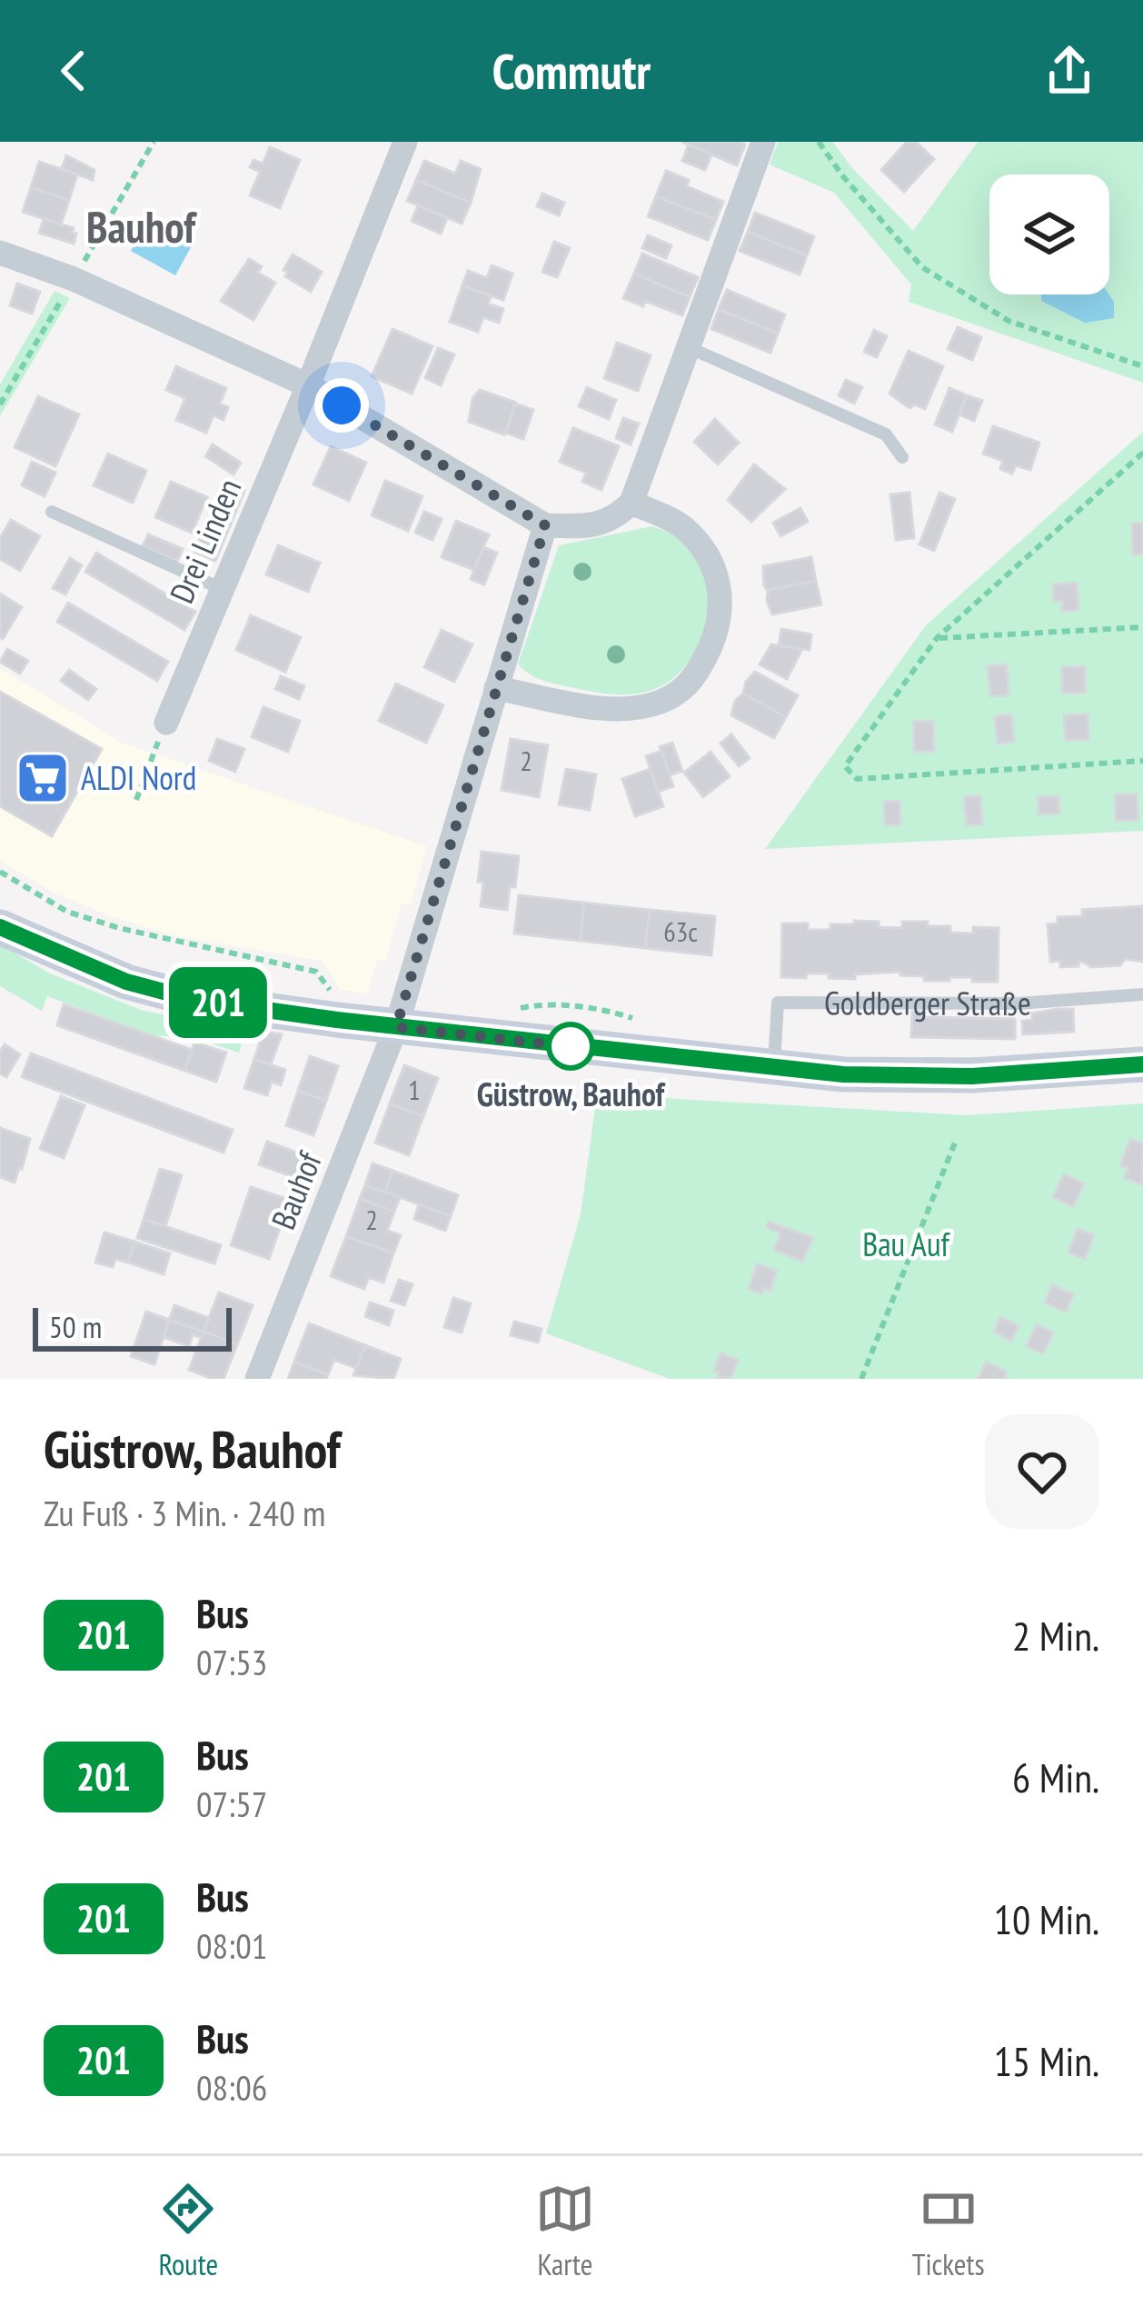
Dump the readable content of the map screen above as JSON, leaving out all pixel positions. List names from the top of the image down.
{
  "streets": {
    "street": ["Drei Linden", "Bauhof"],
    "lane": ["Goldberger Straße"]
  },
  "districts": ["Bauhof"],
  "parks": ["Bau Auf"],
  "places": {
    "supermarket": ["ALDI Nord"],
    "other": ["Güstrow, Bauhof"]
  },
  "lines": ["bus line 201"],
  "house_numbers": [
    "2",
    "63c",
    "1",
    "2"
  ],
  "scale_bar": "50 m",
  "page": {
    "header": "Commutr",
    "on_map": "201",
    "scale": "50 m",
    "heading": ["Güstrow, Bauhof", "Zu Fuß · 3 Min. · 240 m"],
    "list": [
      {
        "mark": "201",
        "name": "Bus",
        "note": "07:53",
        "value": "2 Min."
      },
      {
        "mark": "201",
        "name": "Bus",
        "note": "07:57",
        "value": "6 Min."
      },
      {
        "mark": "201",
        "name": "Bus",
        "note": "08:01",
        "value": "10 Min."
      },
      {
        "mark": "201",
        "name": "Bus",
        "note": "08:06",
        "value": "15 Min."
      }
    ],
    "tabs": ["Route", "Karte", "Tickets"]
  }
}
